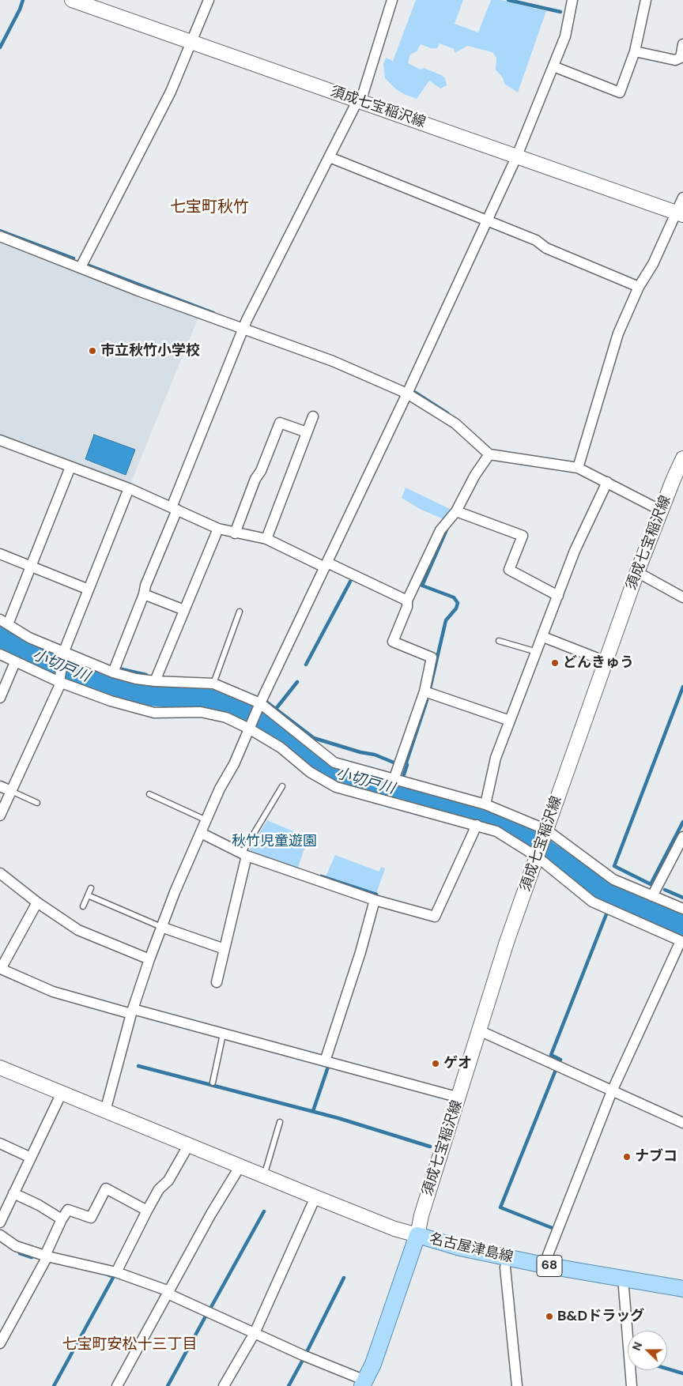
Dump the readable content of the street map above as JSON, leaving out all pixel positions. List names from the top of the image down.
{
  "streets": {
    "main road": ["須成七宝稲沢線", "名古屋津島線", "68"]
  },
  "crossings": [
    ["須成七宝稲沢線", "名古屋津島線"]
  ],
  "districts": ["七宝町秋竹", "七宝町安松十三丁目"],
  "water": ["小切戸川"],
  "parks": ["秋竹児童遊園"],
  "places": [
    "市立秋竹小学校",
    "どんきゅう",
    "ゲオ",
    "ナブコ",
    "B&Dドラッグ"
  ],
  "north": "left"
}
